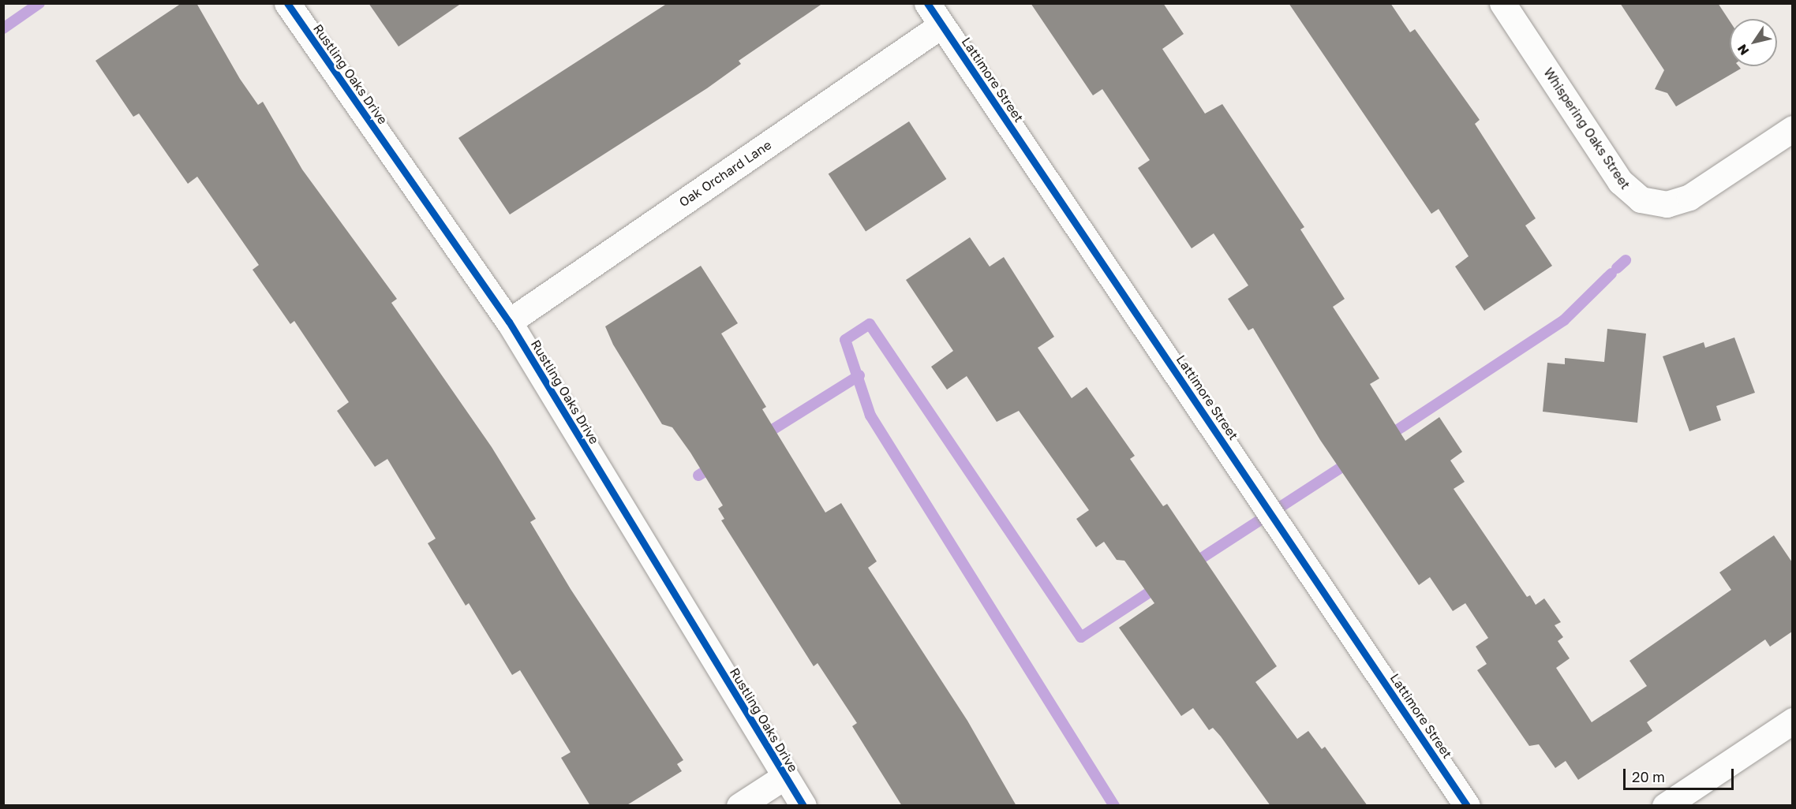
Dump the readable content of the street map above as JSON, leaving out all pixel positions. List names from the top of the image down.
{
  "streets": {
    "street": [
      "Rustling Oaks Drive",
      "Lattimore Street",
      "Whispering Oaks Street",
      "Oak Orchard Lane"
    ]
  },
  "crossings": [
    ["Rustling Oaks Drive", "Oak Orchard Lane"],
    ["Lattimore Street", "Oak Orchard Lane"]
  ],
  "scale_bar": "20 m",
  "north": "bottom left"
}
